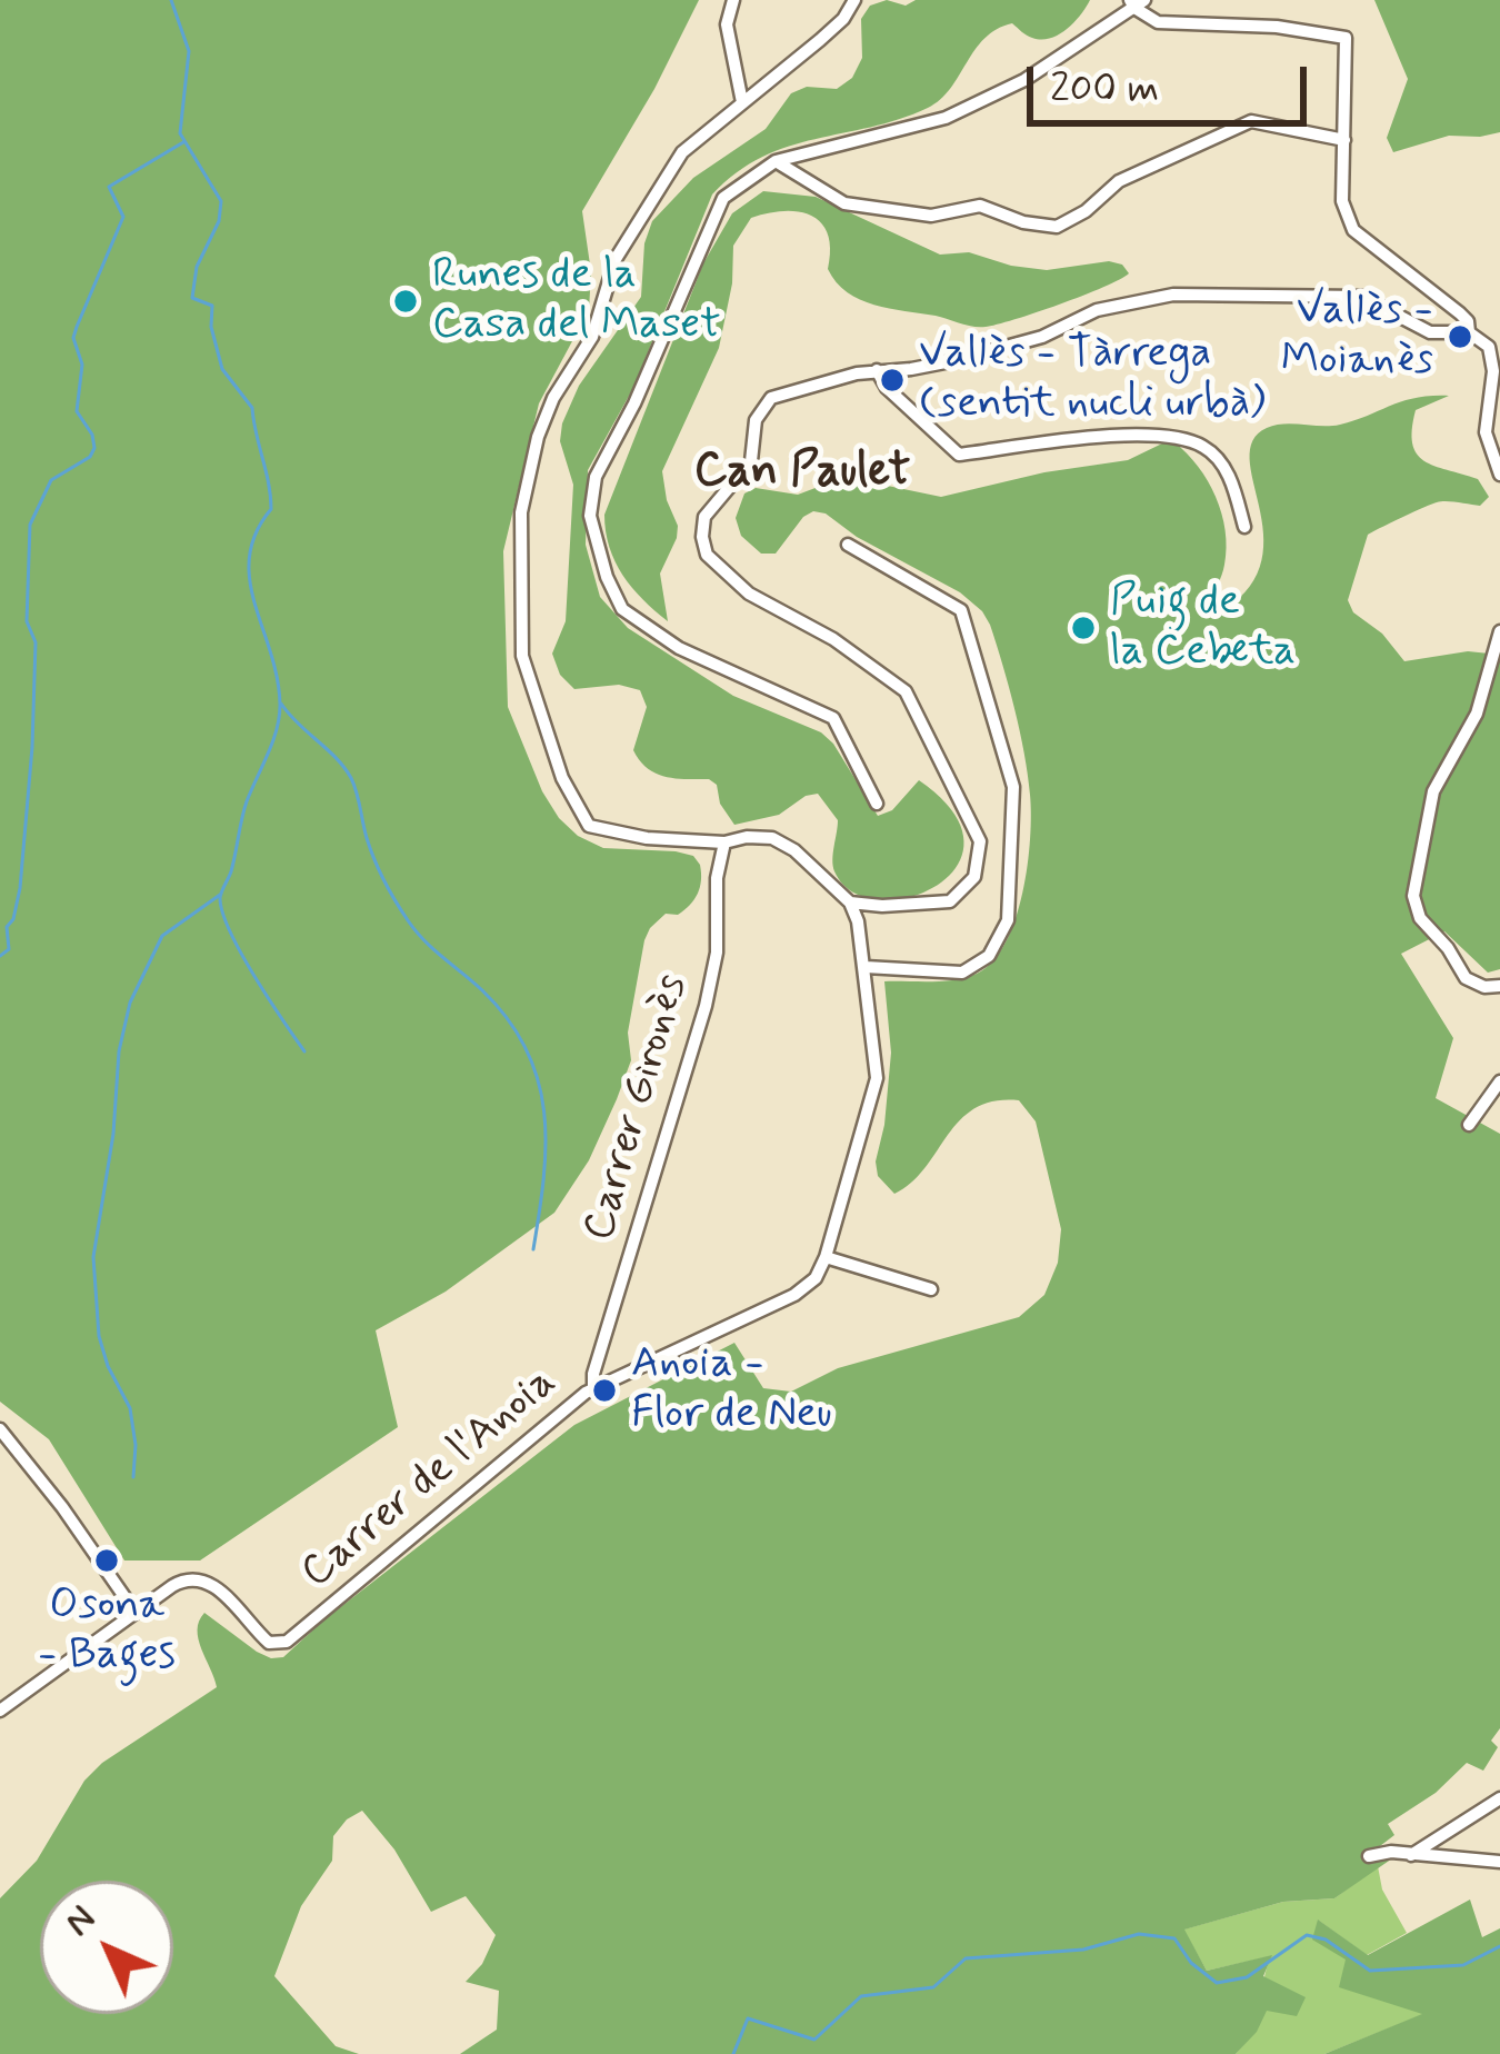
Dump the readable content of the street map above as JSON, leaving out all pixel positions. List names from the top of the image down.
{
  "streets": {
    "street": ["Carrer Gironès", "Carrer de l'Anoia"]
  },
  "crossings": [
    ["Carrer Gironès", "Carrer de l'Anoia"]
  ],
  "districts": ["Can Paulet"],
  "places": [
    "Runes de la Casa del Maset",
    "Vallès - Moianès",
    "Vallès - Tàrrega (sentit nucli urbà)",
    "Puig de la Cebeta",
    "Anoia - Flor de Neu",
    "Osona - Bages"
  ],
  "scale_bar": "200 m",
  "north": "top left"
}
